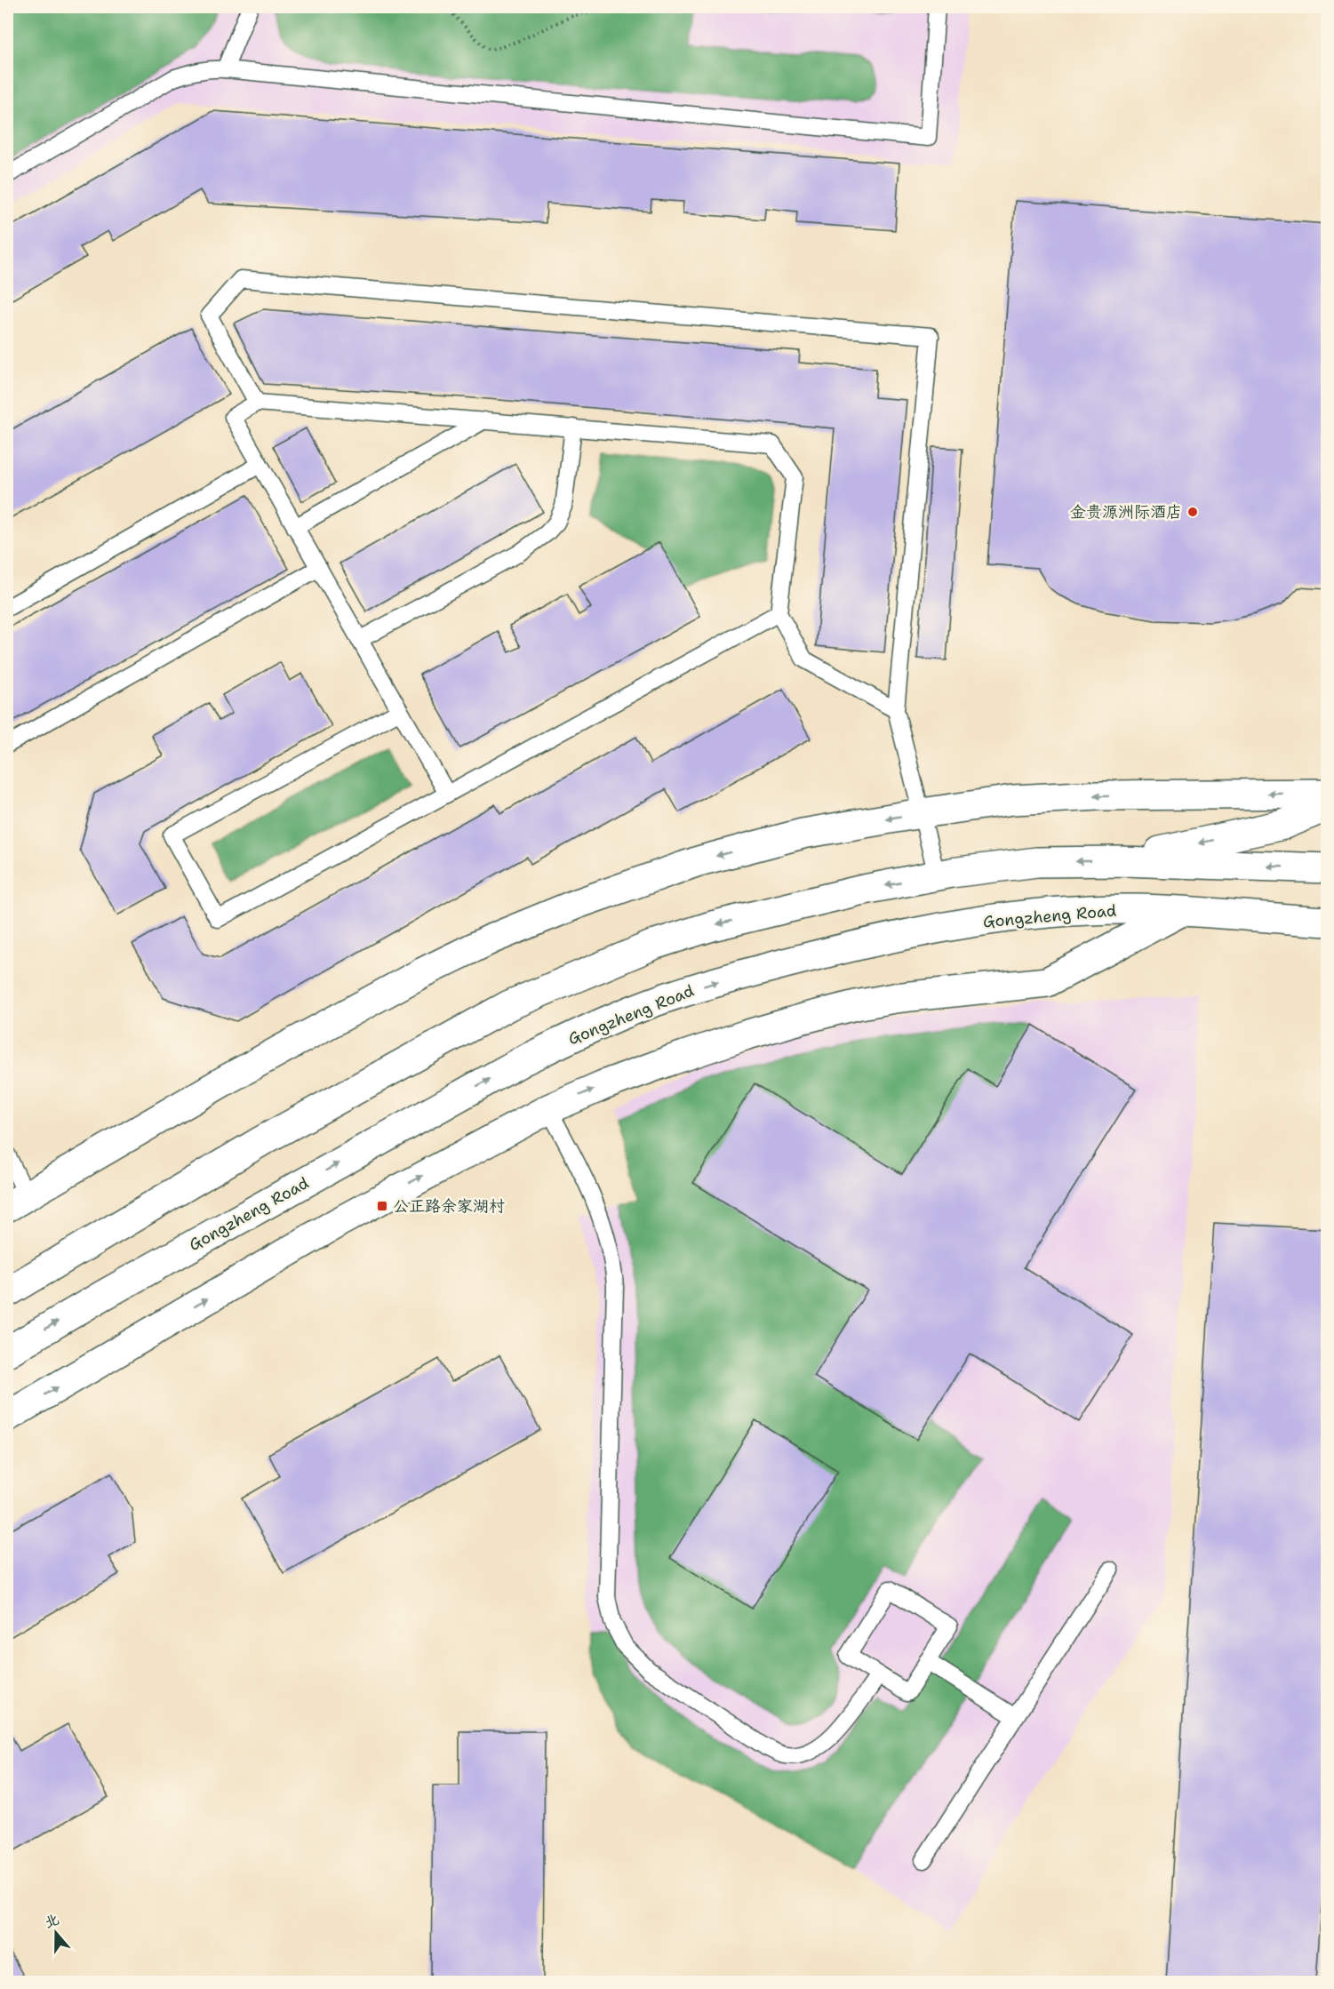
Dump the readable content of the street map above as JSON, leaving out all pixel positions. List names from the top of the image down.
{
  "streets": {
    "main road": ["Gongzheng Road"]
  },
  "places": {
    "other": ["金贵源洲际酒店"],
    "transit": ["公正路余家湖村"]
  },
  "north": "top"
}
